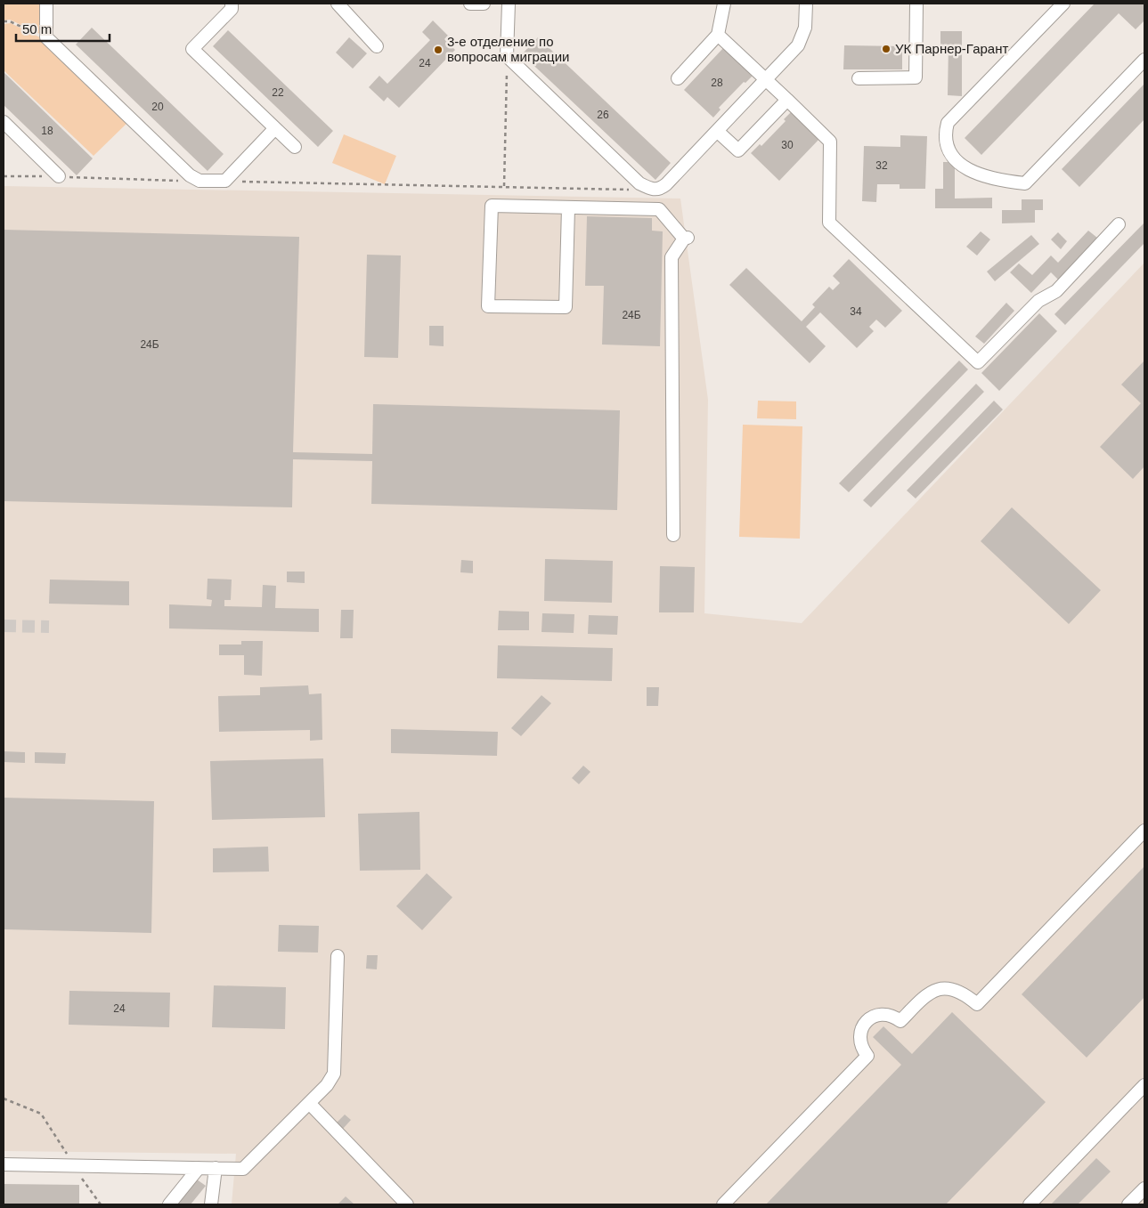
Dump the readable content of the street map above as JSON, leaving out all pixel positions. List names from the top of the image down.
{
  "places": ["УК Парнер-Гарант", "3-е отделение по вопросам миграции"],
  "house_numbers": [
    "24",
    "28",
    "22",
    "20",
    "26",
    "18",
    "30",
    "32",
    "34",
    "24Б",
    "24Б",
    "24"
  ],
  "scale_bar": "50 m"
}
